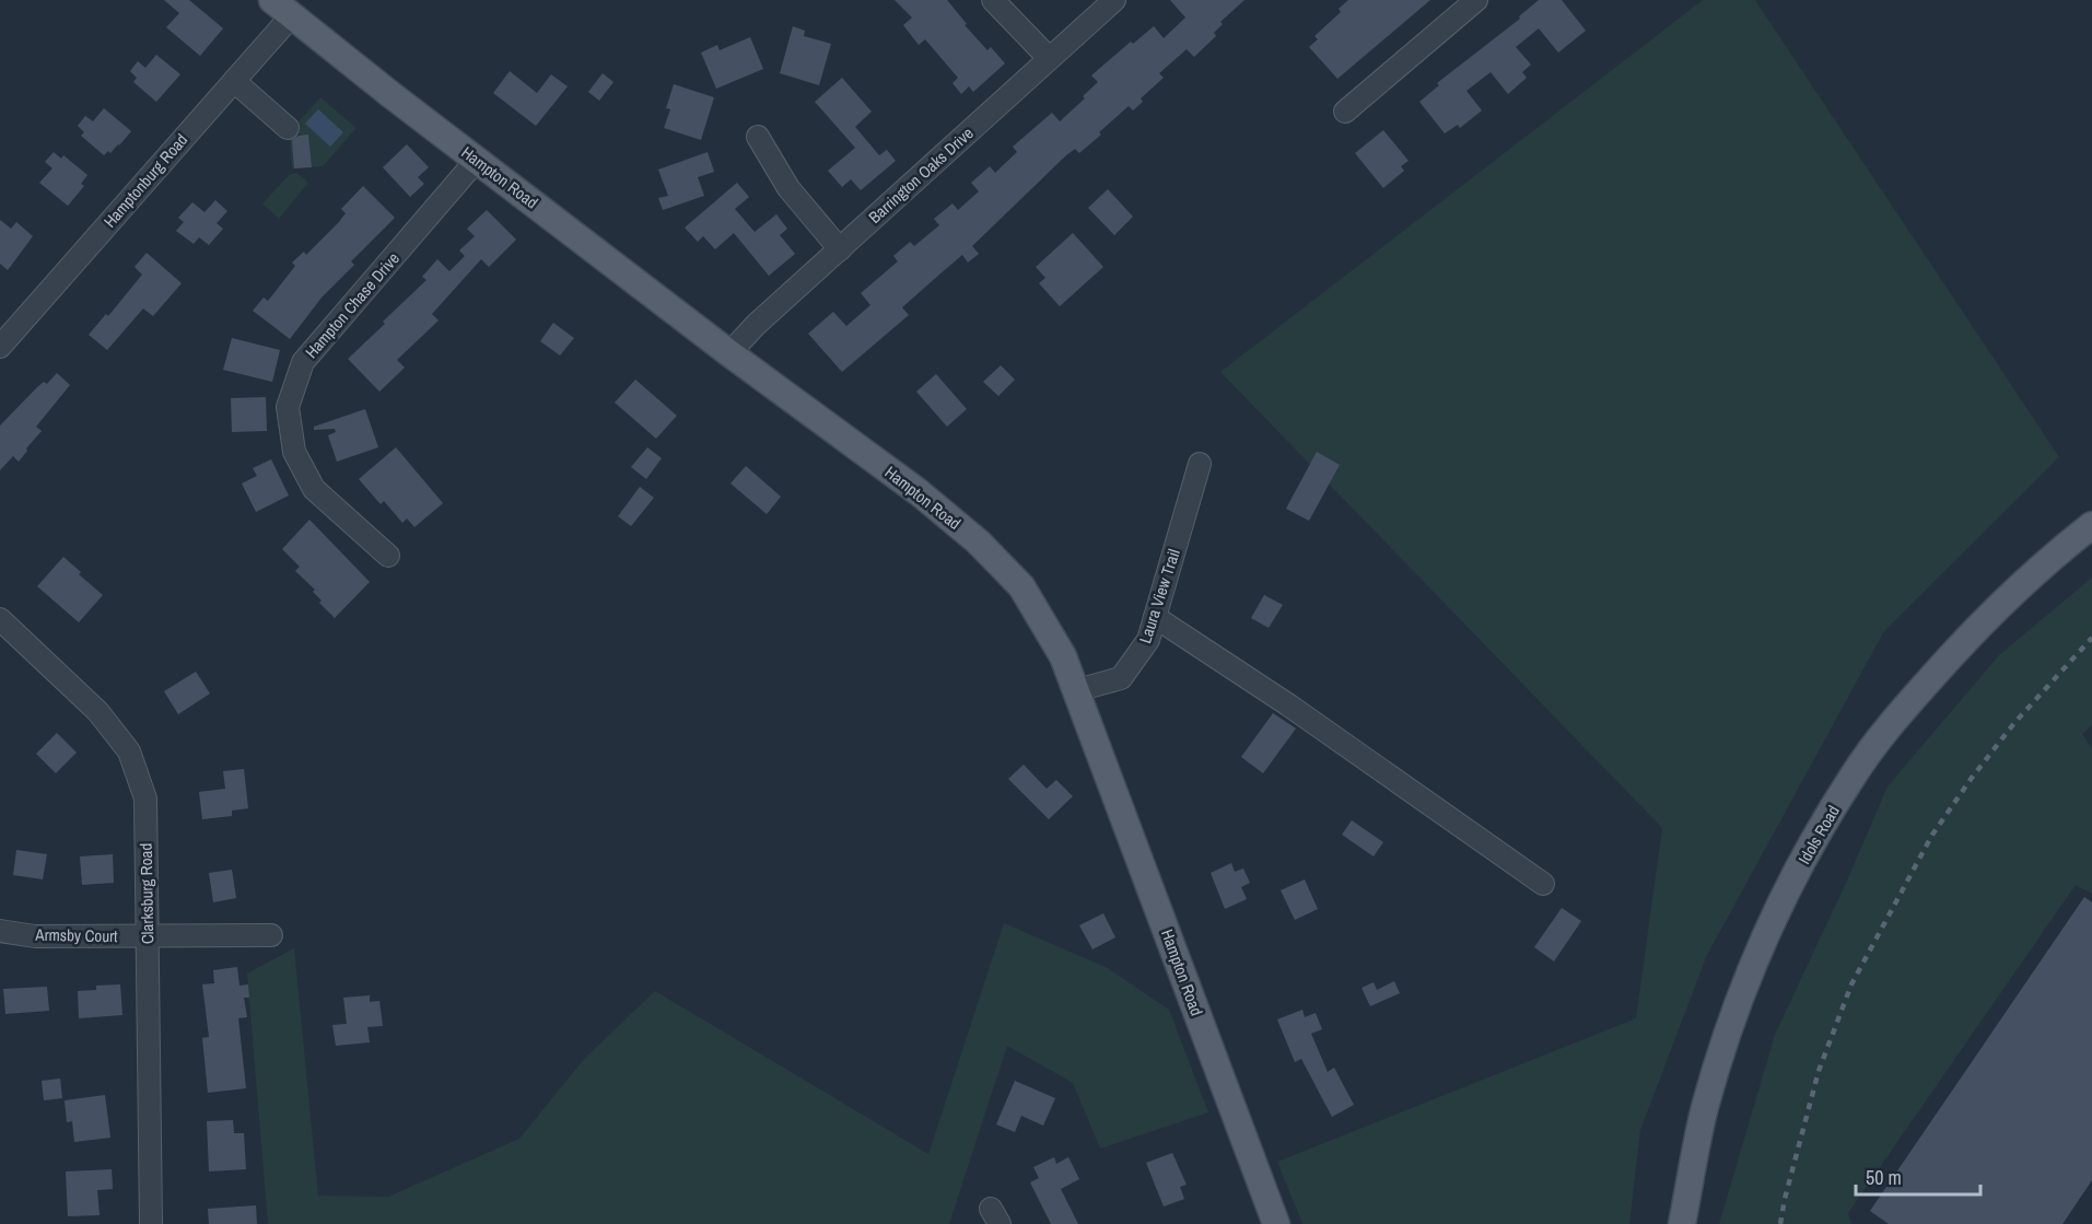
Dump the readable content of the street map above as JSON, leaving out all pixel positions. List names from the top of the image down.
{
  "streets": {
    "main road": ["Hampton Road", "Idols Road"],
    "street": [
      "Barrington Oaks Drive",
      "Hamptonburg Road",
      "Hampton Chase Drive",
      "Laura View Trail",
      "Clarksburg Road",
      "Armsby Court"
    ]
  },
  "crossings": [
    ["Barrington Oaks Drive", "Hampton Road"],
    ["Hampton Road", "Hamptonburg Road"],
    ["Hampton Road", "Hampton Chase Drive"],
    ["Hampton Road", "Laura View Trail"],
    ["Clarksburg Road", "Armsby Court"]
  ],
  "scale_bar": "50 m"
}
